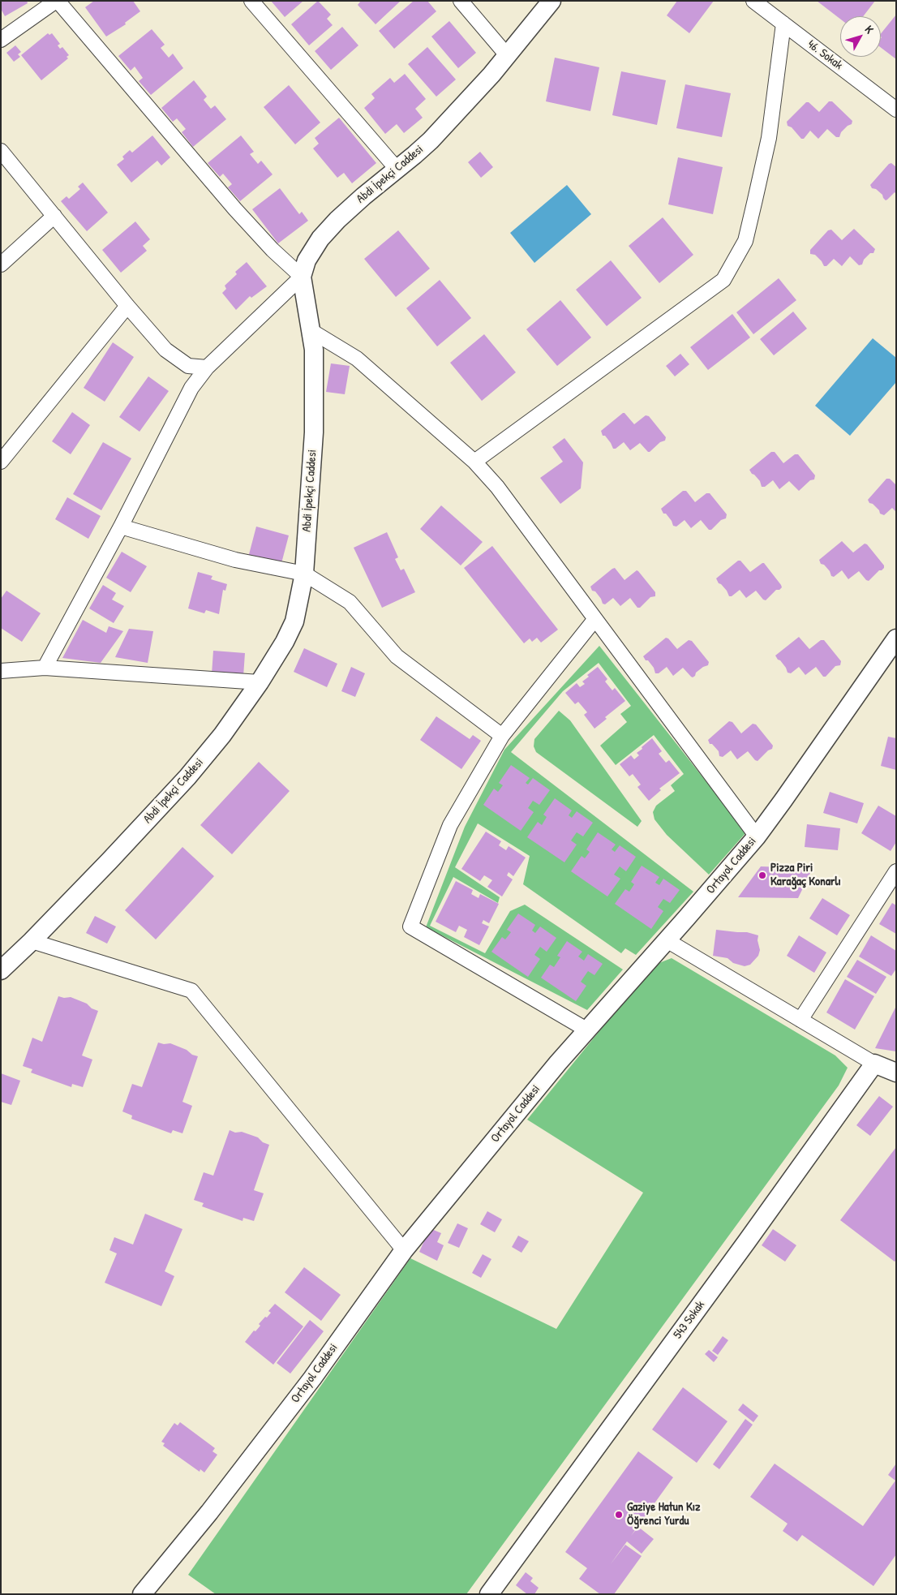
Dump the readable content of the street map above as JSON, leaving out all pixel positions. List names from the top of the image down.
{
  "streets": {
    "street": [
      "46. Sokak",
      "Abdi İpekçi Caddesi",
      "Ortayol Caddesi",
      "543 Sokak"
    ]
  },
  "places": ["Pizza Piri Karağaç Konarlı", "Gaziye Hatun Kız Öğrenci Yurdu"],
  "north": "top right"
}
